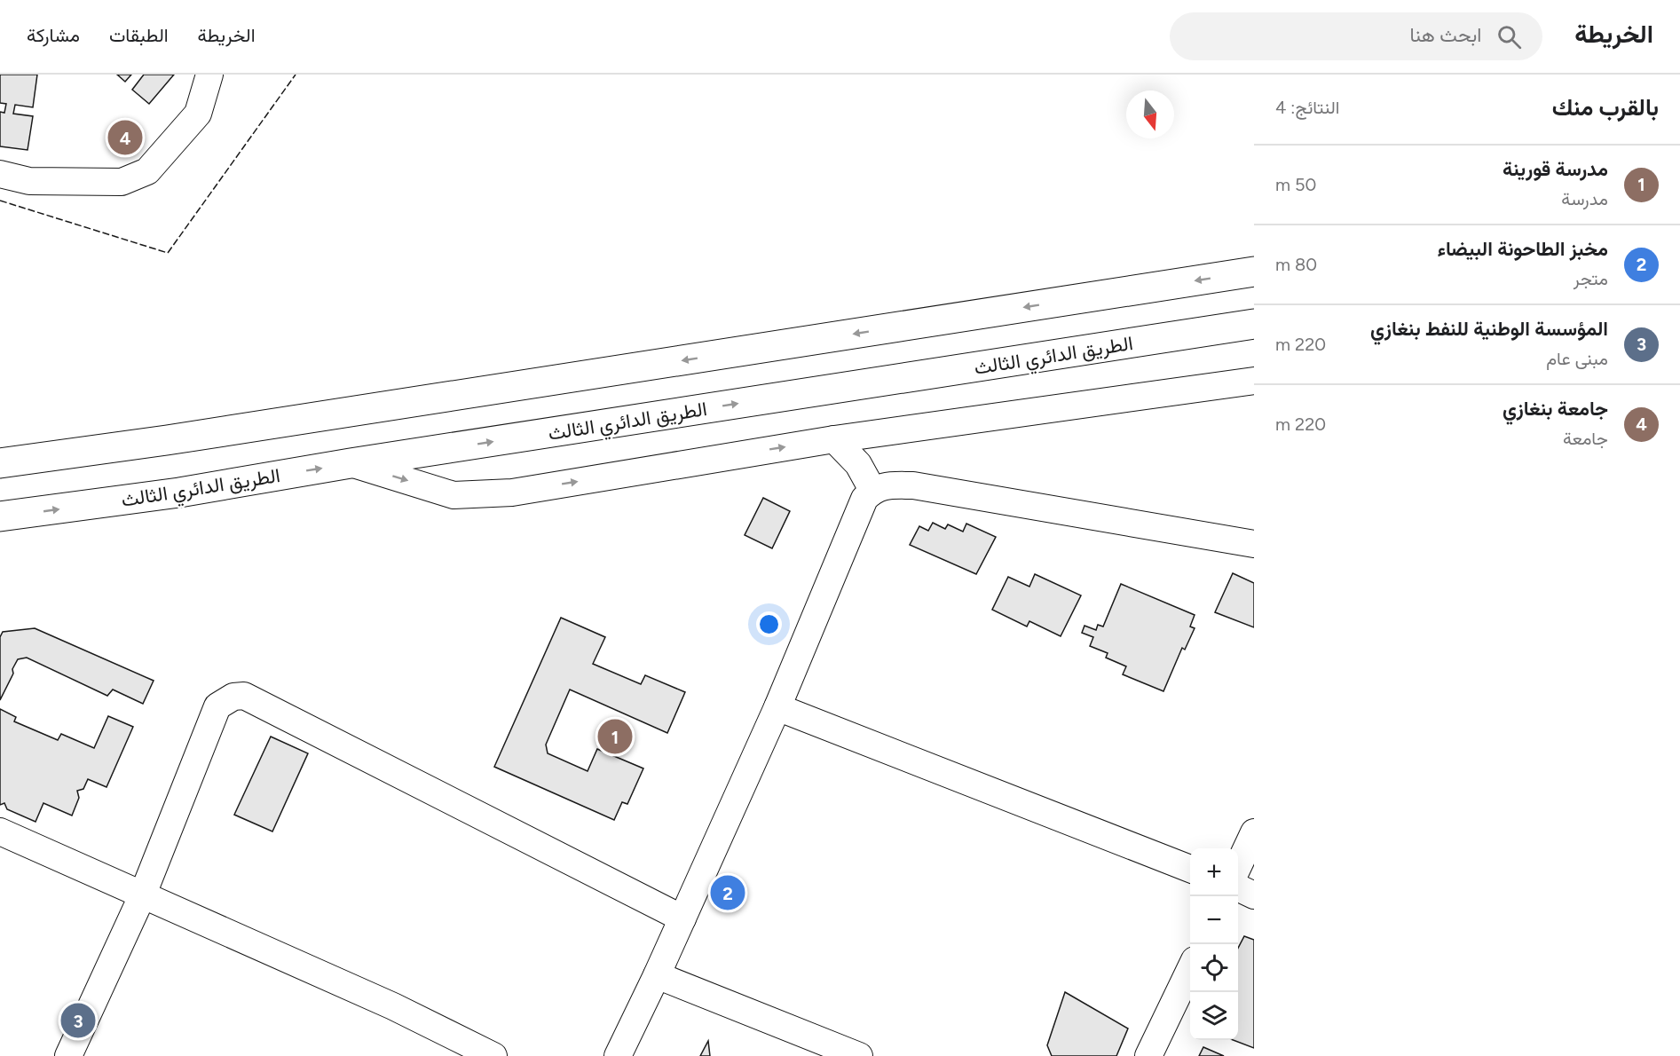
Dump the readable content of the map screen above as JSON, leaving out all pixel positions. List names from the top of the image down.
{
  "streets": {
    "highway": ["الطريق الدائري الثالث"]
  },
  "north": "bottom",
  "page": {
    "header": "الخريطة",
    "search": "ابحث هنا",
    "nav": ["الخريطة", "الطبقات", "مشاركة"],
    "heading": ["بالقرب منك", "النتائج: 4"],
    "pins": [
      "4",
      "1",
      "2",
      "3"
    ],
    "list": [
      {
        "mark": "1",
        "name": "مدرسة قورينة",
        "note": "مدرسة",
        "value": "50 m"
      },
      {
        "mark": "2",
        "name": "مخبز الطاحونة البيضاء",
        "note": "متجر",
        "value": "80 m"
      },
      {
        "mark": "3",
        "name": "المؤسسة الوطنية للنفط بنغازي",
        "note": "مبنى عام",
        "value": "220 m"
      },
      {
        "mark": "4",
        "name": "جامعة بنغازي",
        "note": "جامعة",
        "value": "220 m"
      }
    ],
    "map_buttons": ["+", "−"]
  }
}
